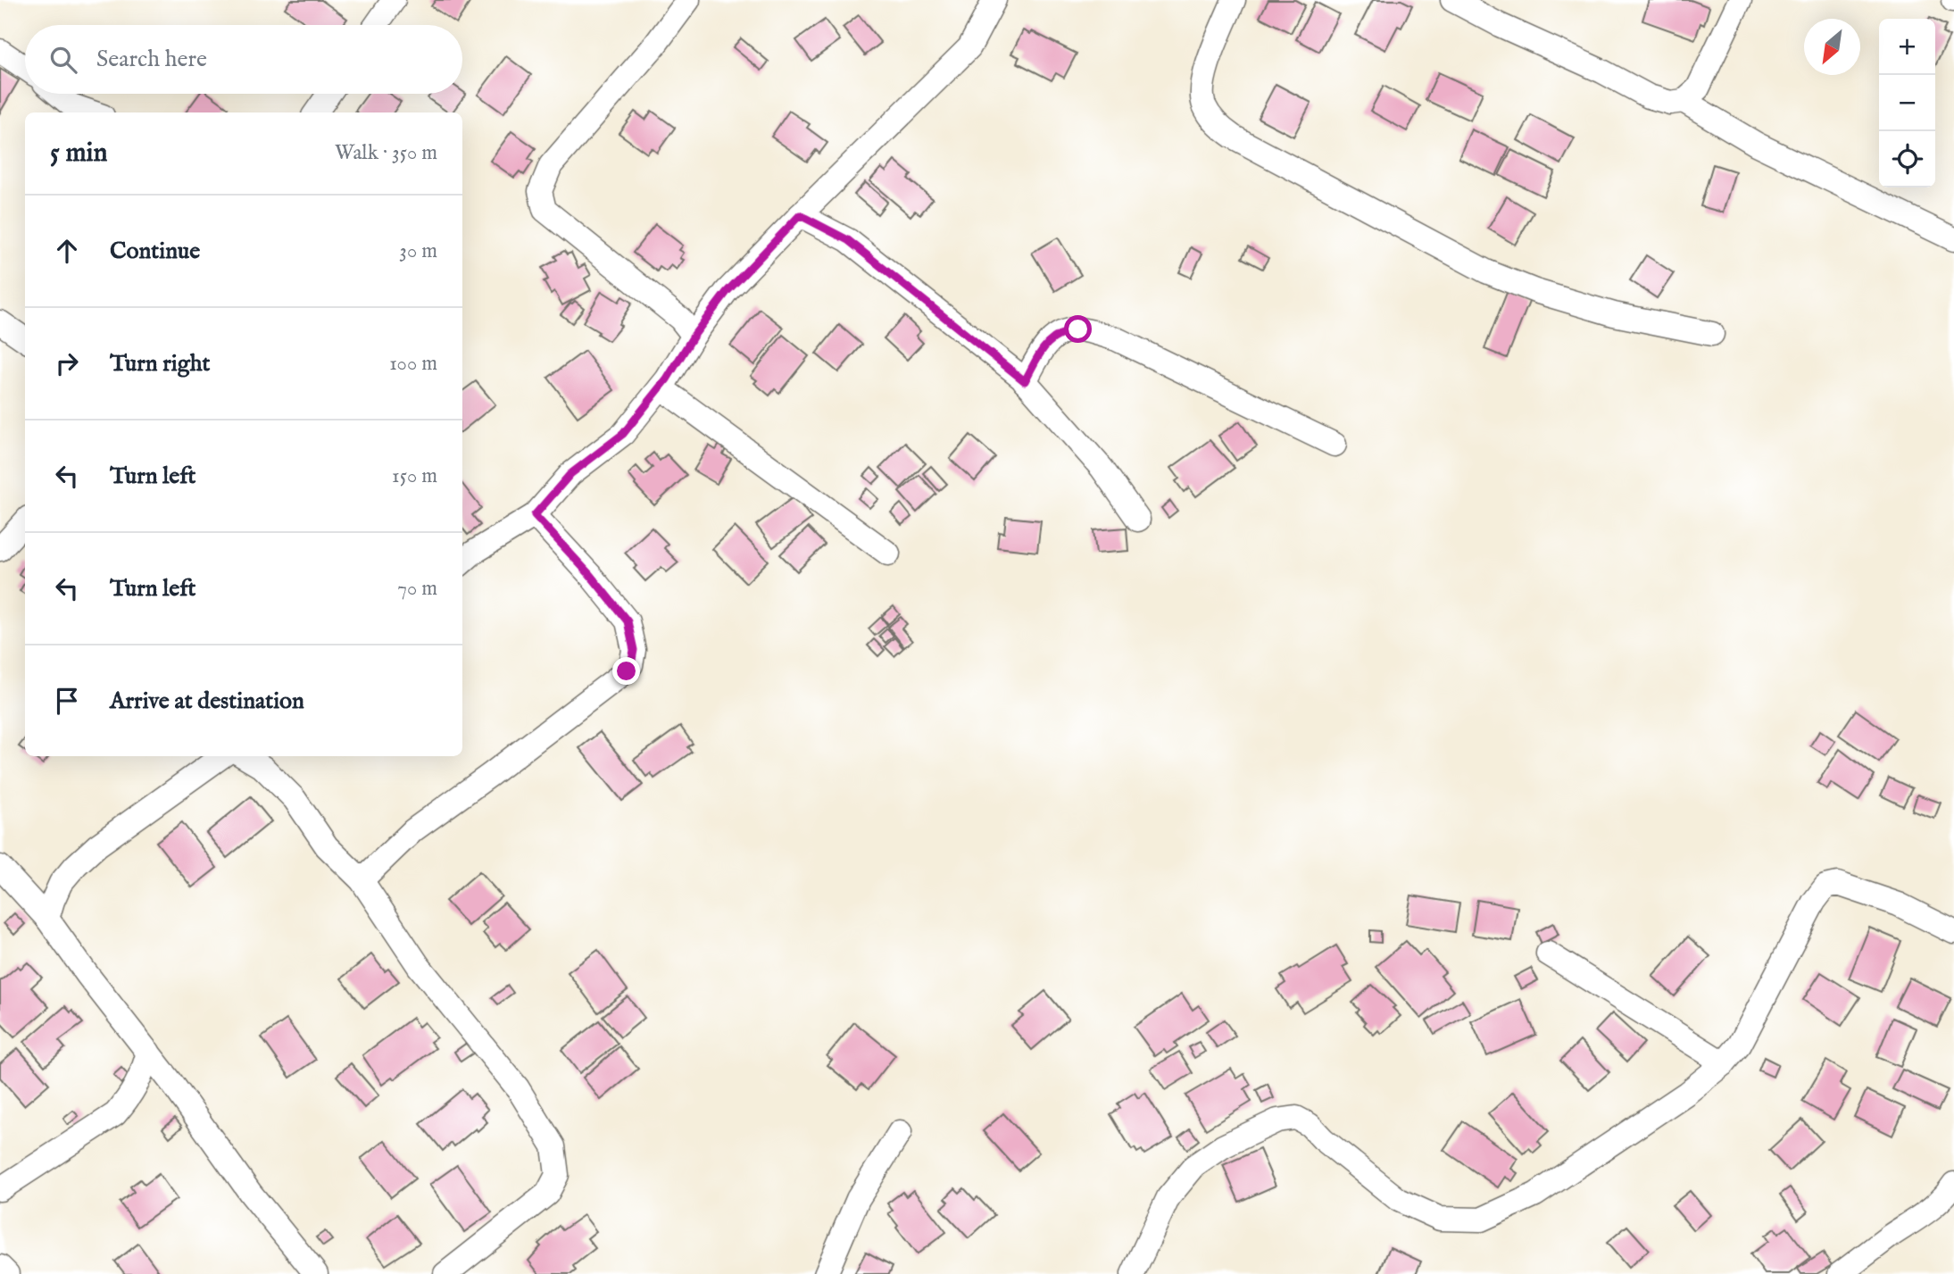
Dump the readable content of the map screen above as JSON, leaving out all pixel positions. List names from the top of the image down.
{
  "north": "bottom left",
  "page": {
    "map_buttons": ["+", "−"],
    "search": "Search here",
    "heading": ["5 min", "Walk · 350 m"],
    "list": [
      ["Continue", "30 m"],
      ["Turn right", "100 m"],
      ["Turn left", "150 m"],
      ["Turn left", "70 m"],
      "Arrive at destination"
    ]
  }
}
